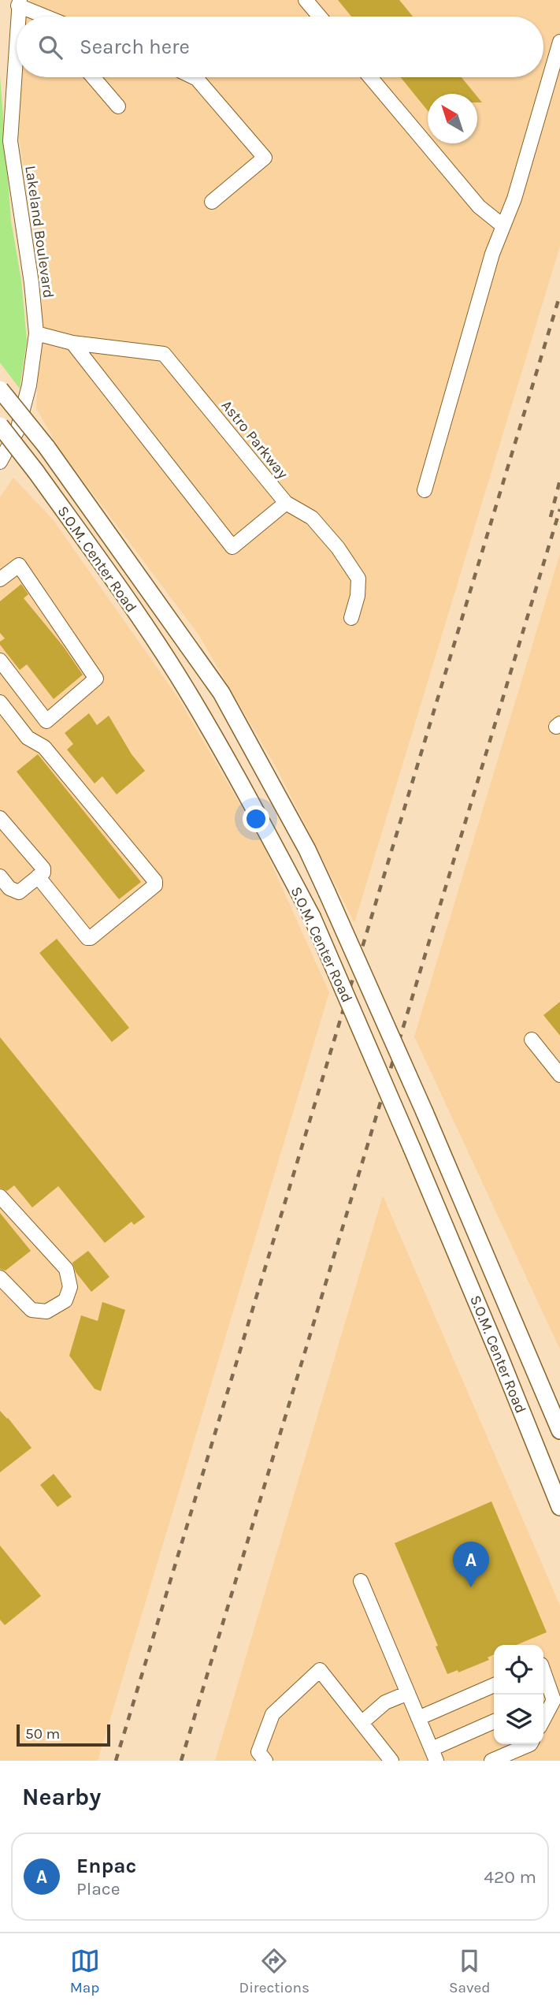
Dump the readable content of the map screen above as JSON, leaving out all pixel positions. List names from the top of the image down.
{
  "streets": {
    "main road": ["S.O.M. Center Road"],
    "street": ["Lakeland Boulevard", "Astro Parkway"]
  },
  "crossings": [
    ["Lakeland Boulevard", "Astro Parkway"]
  ],
  "scale_bar": "50 m",
  "north": "top left",
  "page": {
    "search": "Search here",
    "pins": "A",
    "scale": "50 m",
    "heading": "Nearby",
    "list": [
      {
        "mark": "A",
        "name": "Enpac",
        "note": "Place",
        "value": "420 m"
      }
    ],
    "nav": ["Map", "Directions", "Saved"]
  }
}
